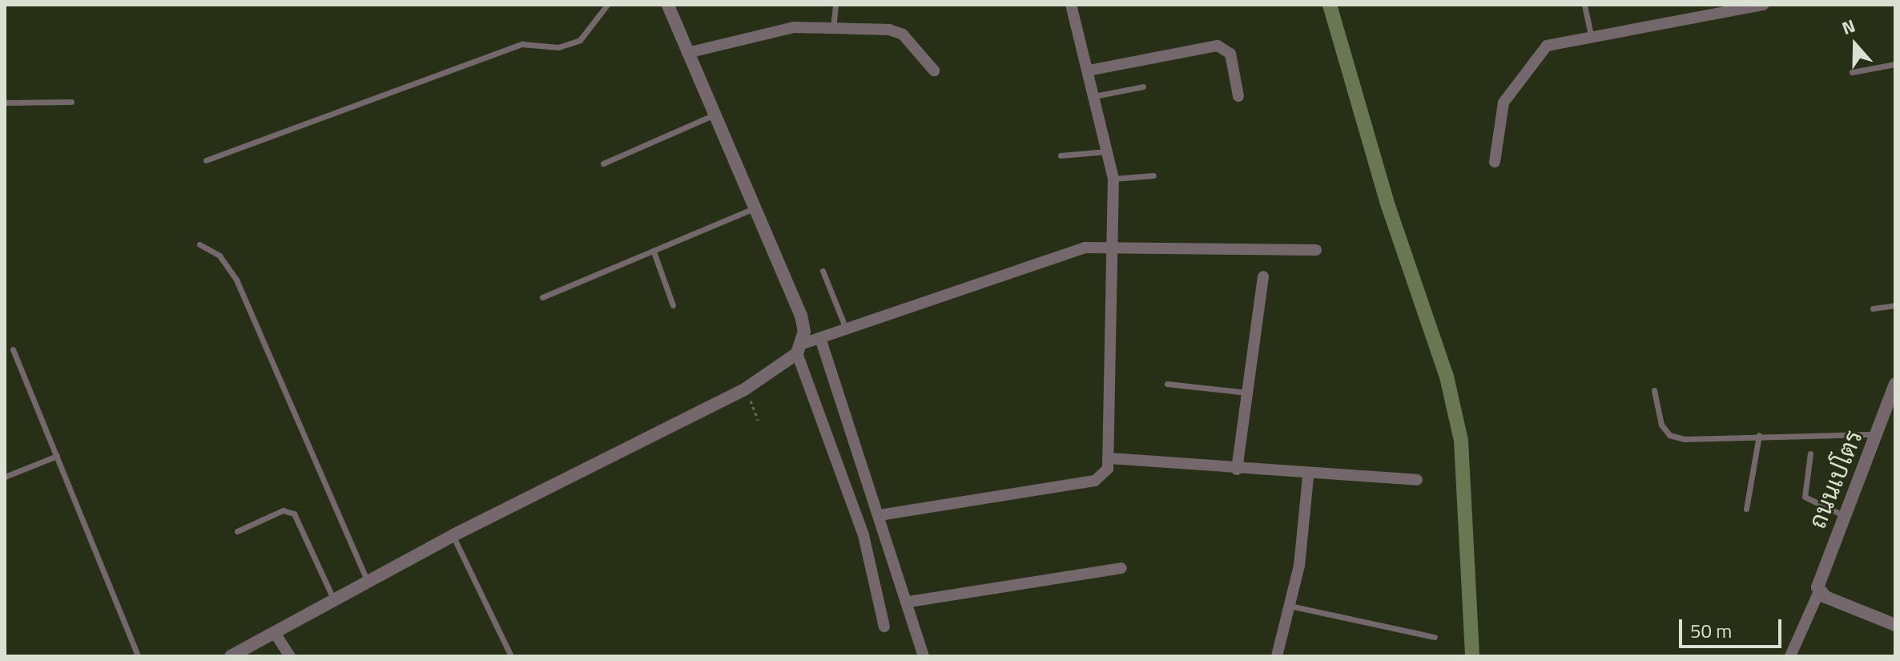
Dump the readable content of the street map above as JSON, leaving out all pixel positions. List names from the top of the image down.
{
  "streets": {
    "street": ["ถนนเปโตร"]
  },
  "scale_bar": "50 m",
  "north": "top"
}
